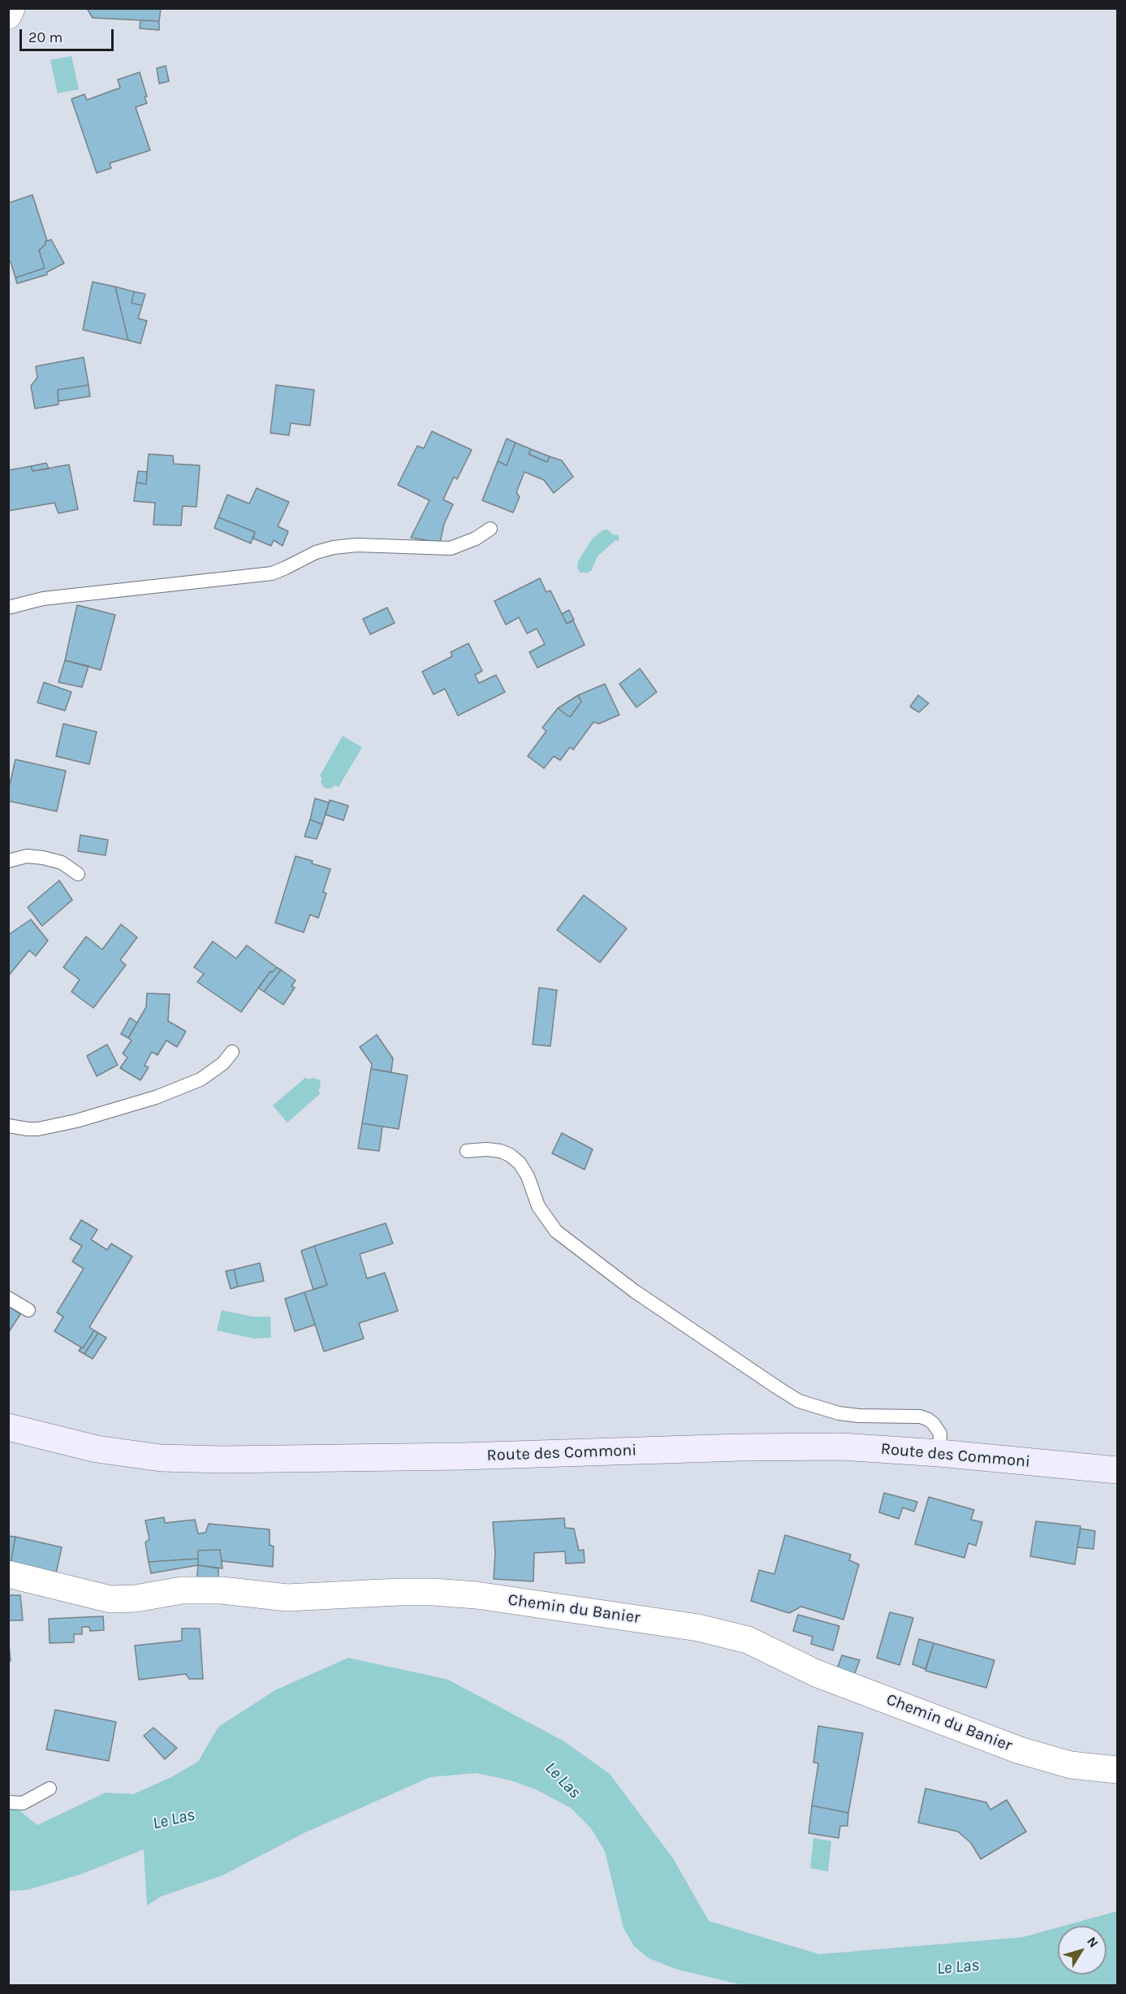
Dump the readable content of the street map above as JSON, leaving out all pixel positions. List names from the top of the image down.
{
  "streets": {
    "street": ["Route des Commoni", "Chemin du Banier"]
  },
  "water": ["Le Las"],
  "scale_bar": "20 m",
  "north": "top right"
}
